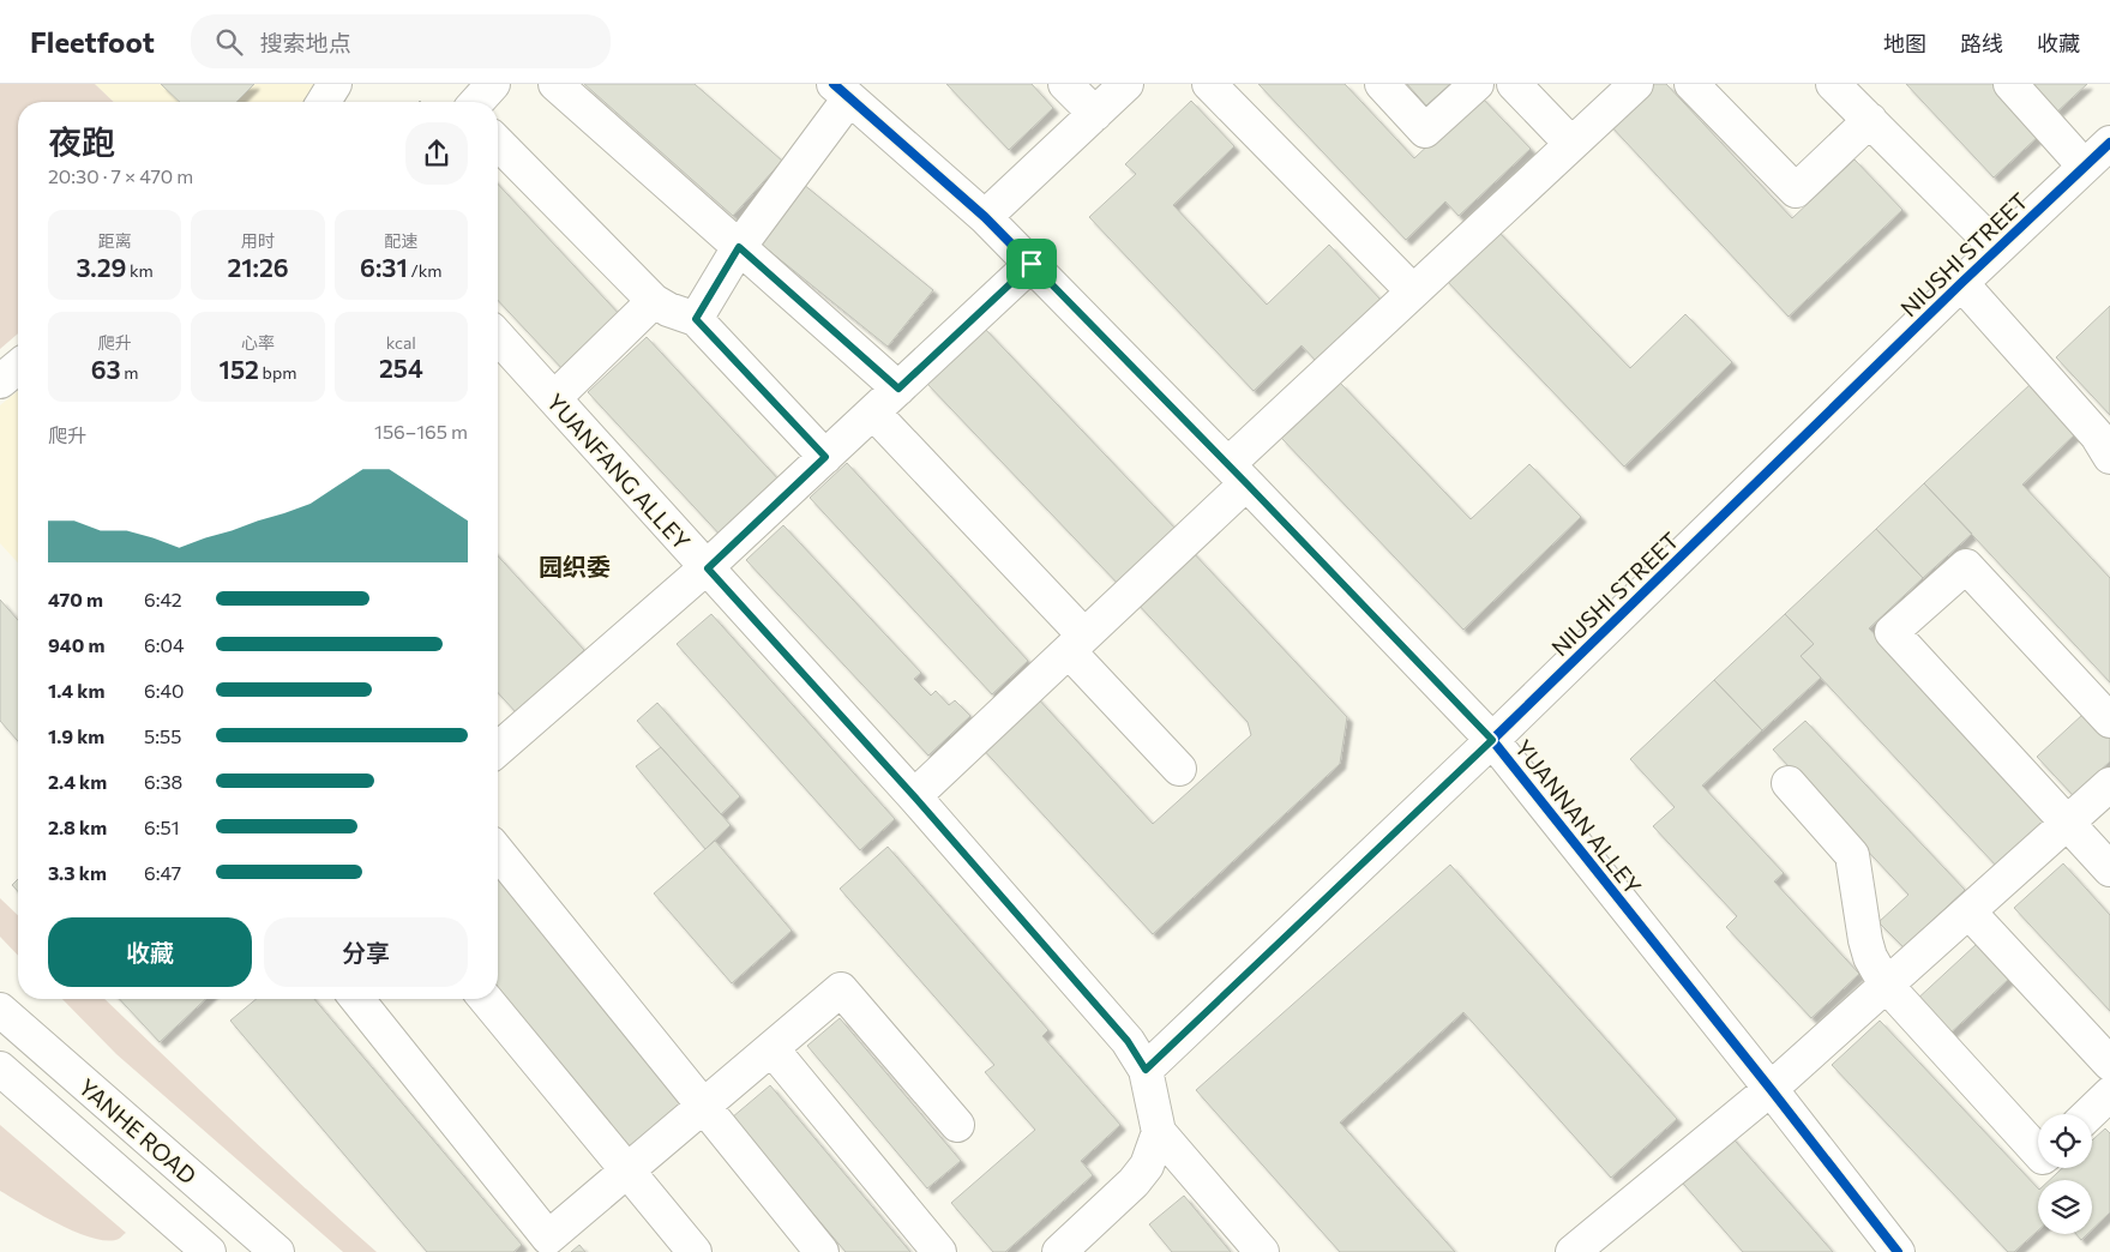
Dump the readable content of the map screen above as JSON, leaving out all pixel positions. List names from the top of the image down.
{
  "streets": {
    "street": [
      "NIUSHI STREET",
      "YUANFANG ALLEY",
      "YUANNAN ALLEY",
      "YANHE ROAD"
    ]
  },
  "crossings": [
    ["NIUSHI STREET", "YUANFANG ALLEY"],
    ["NIUSHI STREET", "YUANNAN ALLEY"]
  ],
  "districts": ["园织委"],
  "page": {
    "header": "Fleetfoot",
    "search": "搜索地点",
    "nav": ["地图", "路线", "收藏"],
    "heading": ["夜跑", "20:30 · 7 × 470 m"],
    "stats": [
      ["距离", "3.29 km"],
      ["用时", "21:26"],
      ["配速", "6:31 /km"],
      ["爬升", "63 m"],
      ["心率", "152 bpm"],
      ["kcal", "254"]
    ],
    "chart": ["爬升", "156–165 m"],
    "list": [
      {
        "name": "470 m",
        "note": "6:42"
      },
      {
        "name": "940 m",
        "note": "6:04"
      },
      {
        "name": "1.4 km",
        "note": "6:40"
      },
      {
        "name": "1.9 km",
        "note": "5:55"
      },
      {
        "name": "2.4 km",
        "note": "6:38"
      },
      {
        "name": "2.8 km",
        "note": "6:51"
      },
      {
        "name": "3.3 km",
        "note": "6:47"
      }
    ],
    "buttons": ["收藏", "分享"]
  }
}
